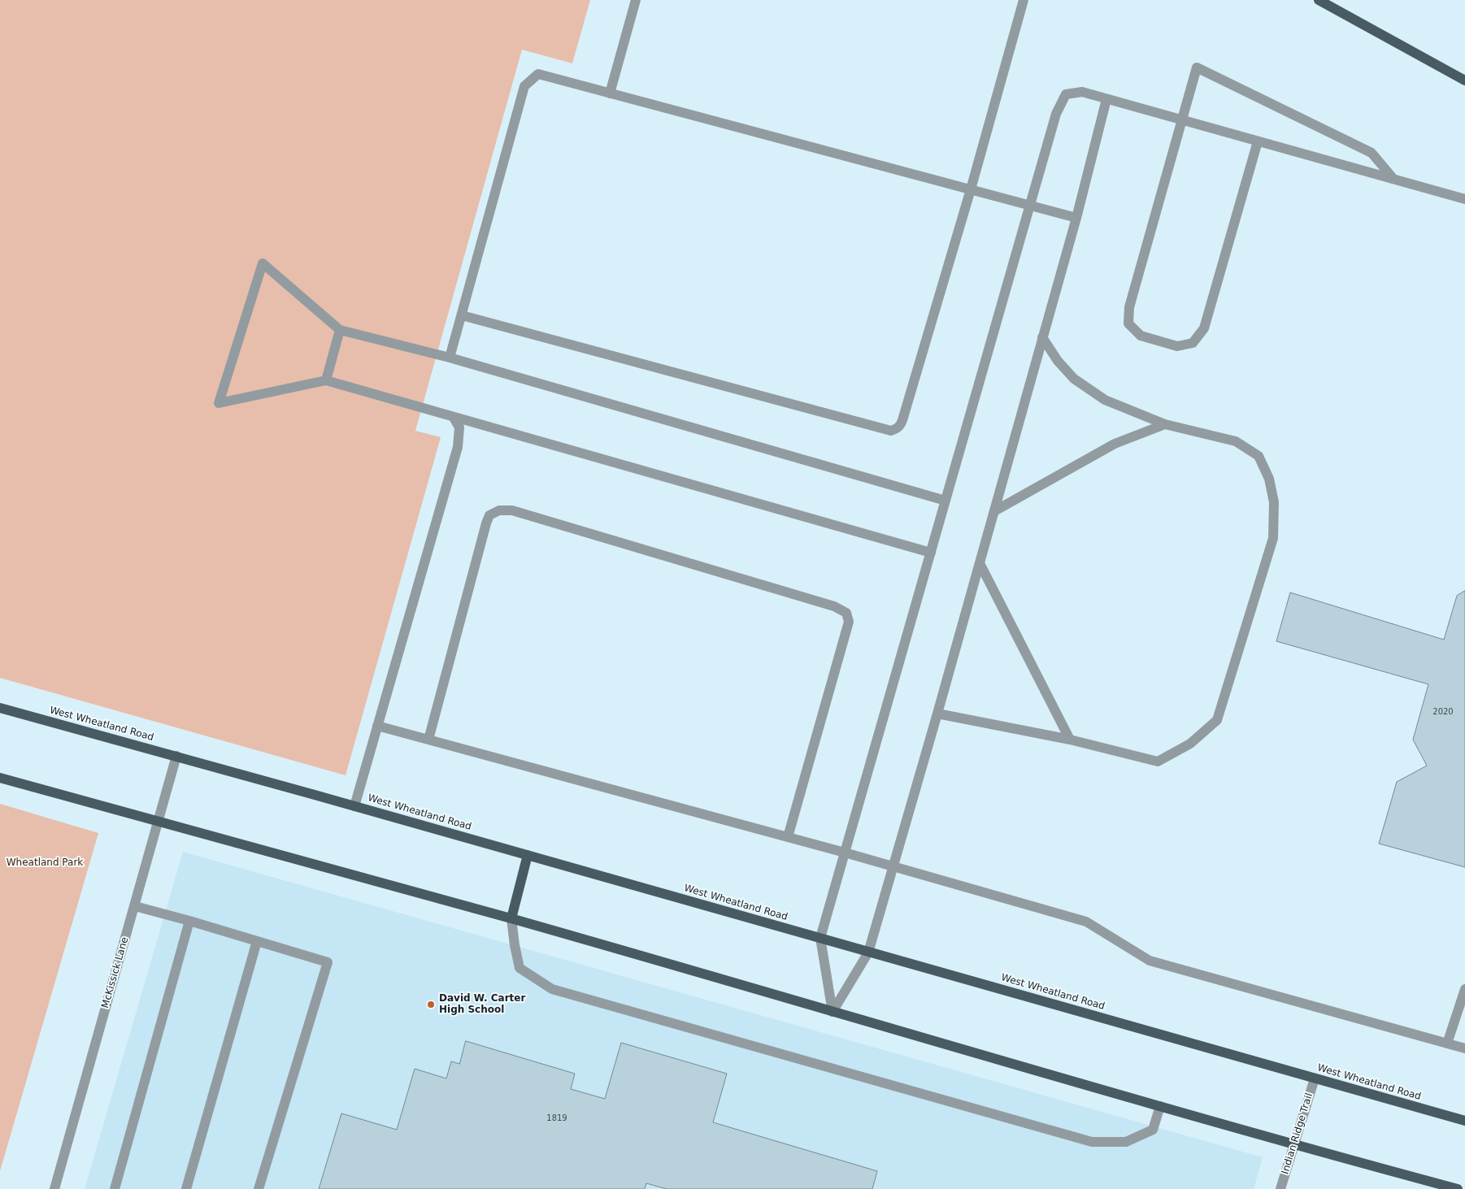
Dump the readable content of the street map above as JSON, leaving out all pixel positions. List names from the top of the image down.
{
  "streets": {
    "main road": ["West Wheatland Road"],
    "street": ["McKissick Lane", "Indian Ridge Trail"]
  },
  "crossings": [
    ["West Wheatland Road", "McKissick Lane"],
    ["West Wheatland Road", "Indian Ridge Trail"]
  ],
  "parks": ["Wheatland Park"],
  "places": ["David W. Carter High School"],
  "house_numbers": ["2020", "1819"]
}
